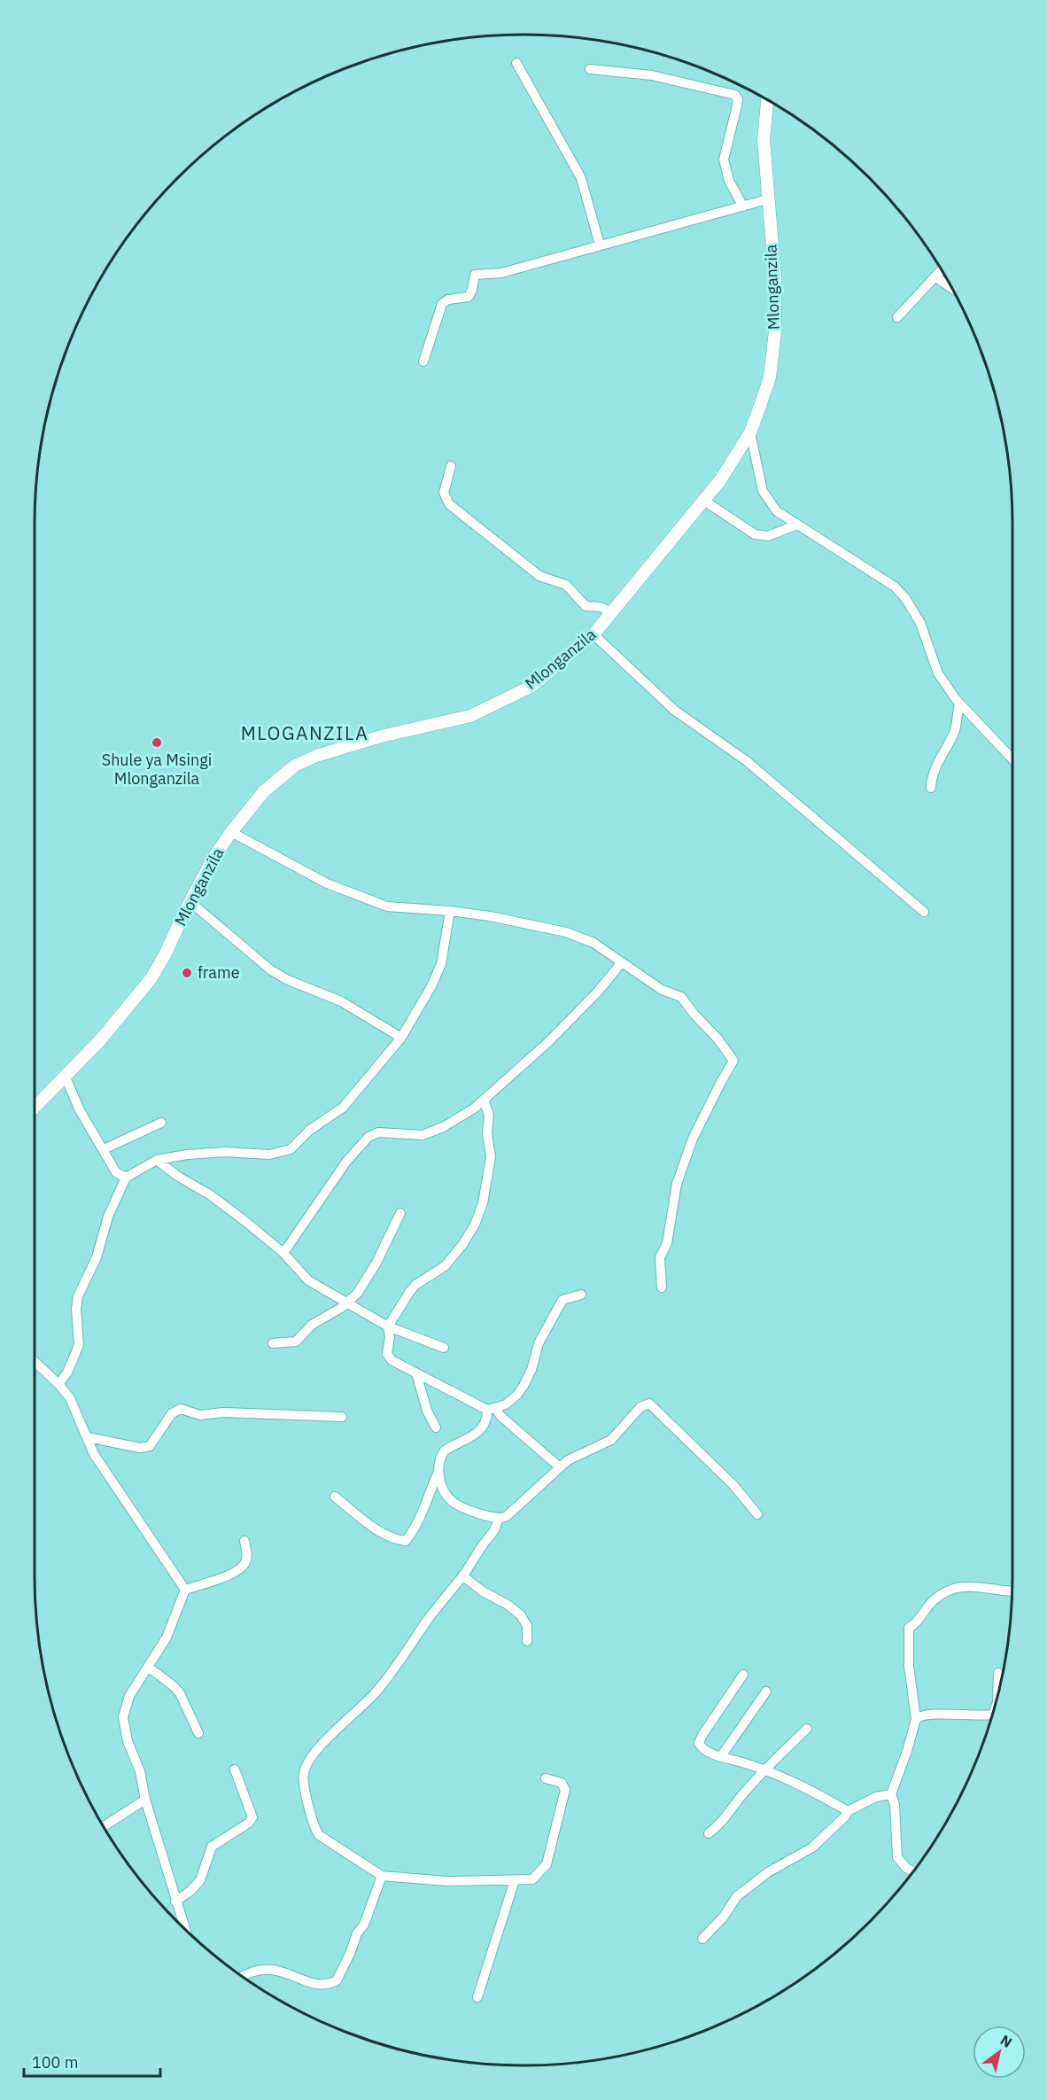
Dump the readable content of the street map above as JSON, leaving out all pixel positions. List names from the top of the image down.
{
  "streets": {
    "street": ["Mlonganzila"]
  },
  "districts": ["MLOGANZILA"],
  "places": ["Shule ya Msingi Mlonganzila", "frame"],
  "scale_bar": "100 m",
  "north": "top right"
}
